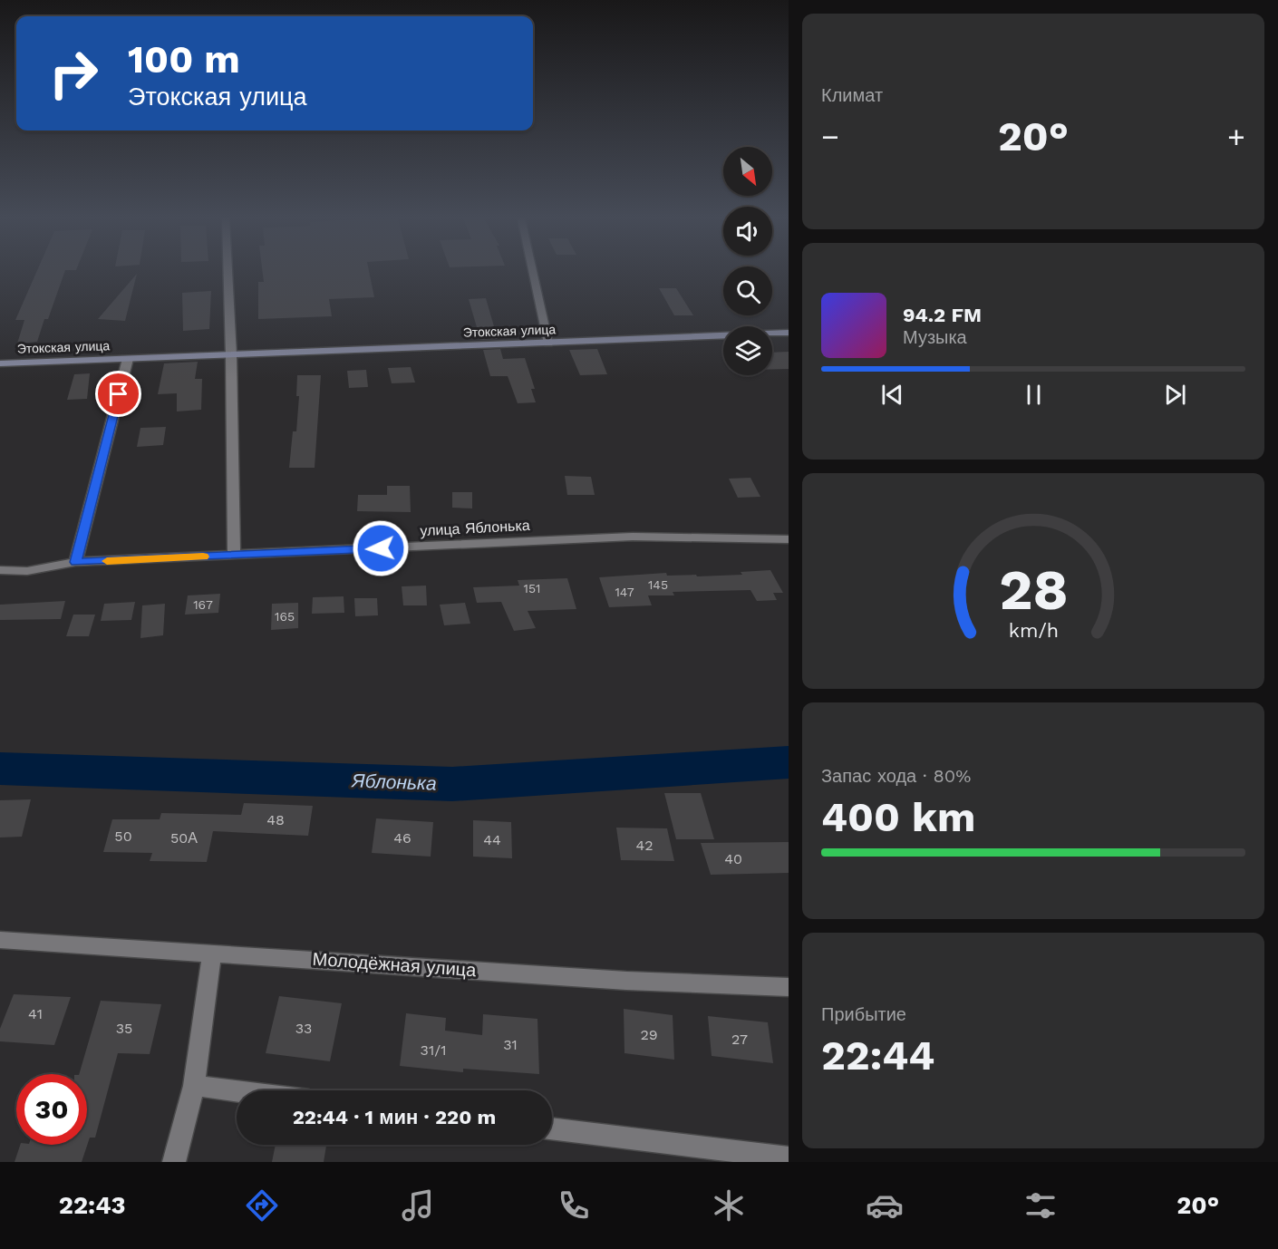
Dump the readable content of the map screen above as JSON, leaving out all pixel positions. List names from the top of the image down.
{
  "streets": {
    "main road": ["Этокская улица"],
    "street": ["улица Яблонька", "Молодёжная улица"]
  },
  "crossings": [
    ["Этокская улица", "улица Яблонька"]
  ],
  "water": ["Яблонька"],
  "house_numbers": [
    "145",
    "151",
    "147",
    "167",
    "165",
    "48",
    "50",
    "50А",
    "46",
    "44",
    "42",
    "40",
    "41",
    "35",
    "33",
    "29",
    "27",
    "31",
    "31/1"
  ],
  "north": "bottom right",
  "page": {
    "tile": [
      "Климат",
      ["Запас хода · 80%", "400 km"],
      ["Прибытие", "22:44"]
    ],
    "turn": ["100 m", "Этокская улица"],
    "heat": ["−", "20°", "+"],
    "song": ["94.2 FM", "Музыка"],
    "limit": "30",
    "trip": "22:44 · 1 мин · 220 m",
    "tabs": ["22:43", "20°"],
    "gauge": ["28", "km/h"]
  }
}
